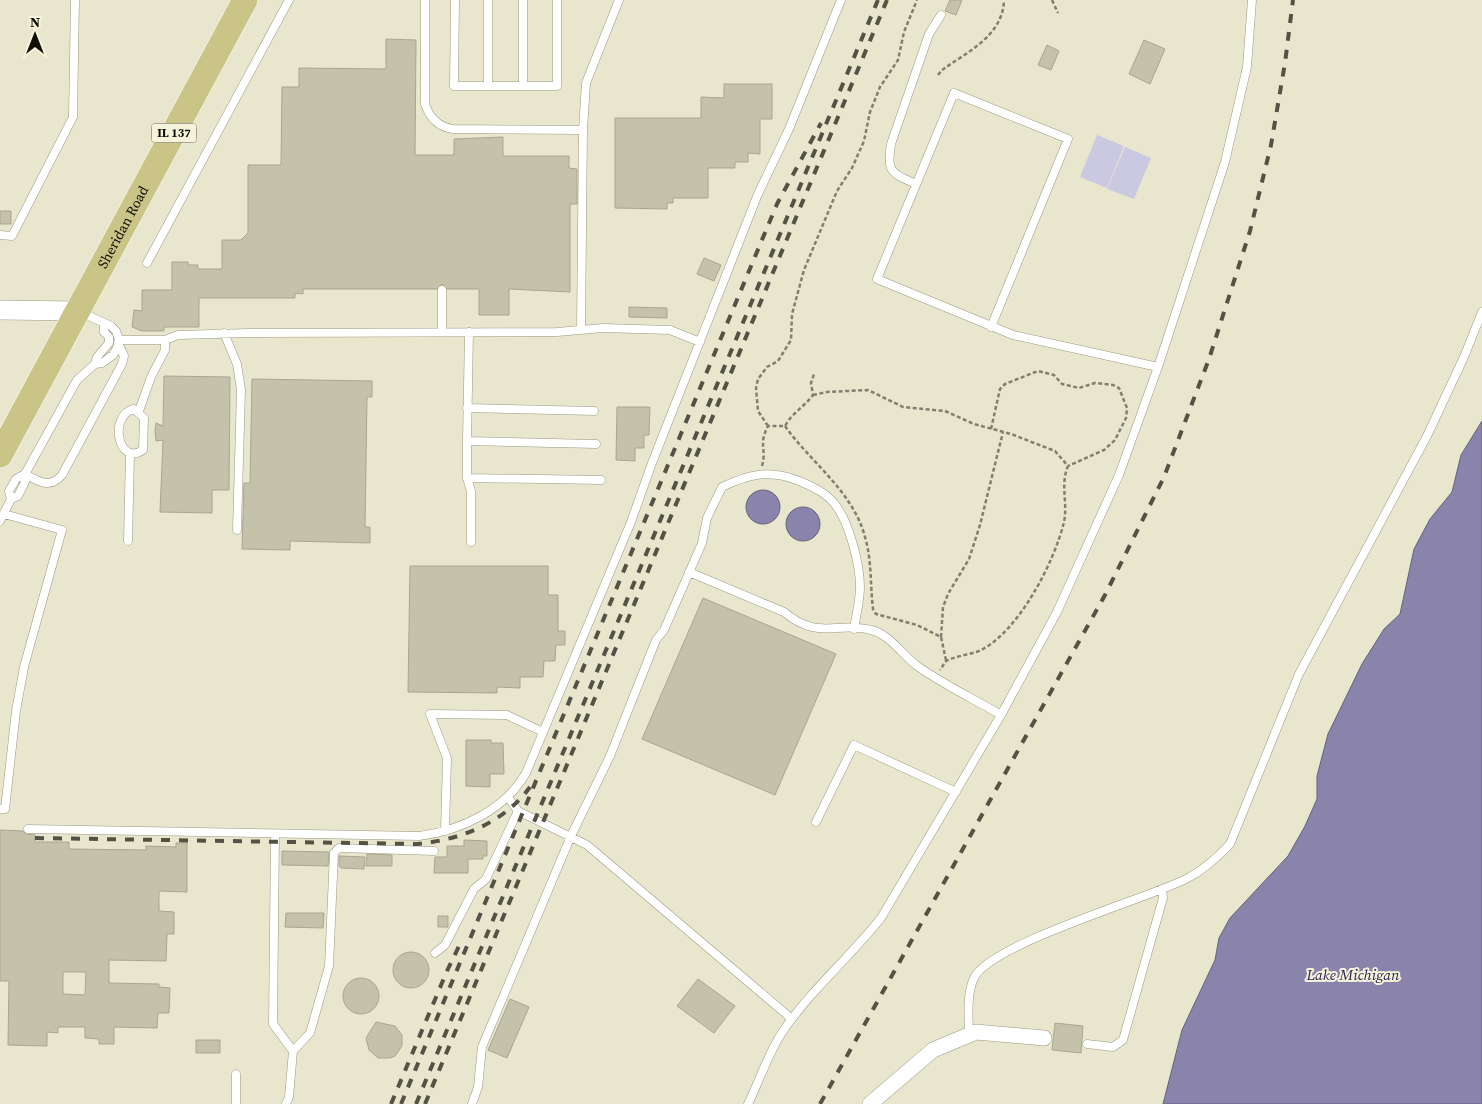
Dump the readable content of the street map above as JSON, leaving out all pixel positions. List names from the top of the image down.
{
  "streets": {
    "highway": ["IL 137", "Sheridan Road"]
  },
  "water": ["Lake Michigan"],
  "north": "top"
}
